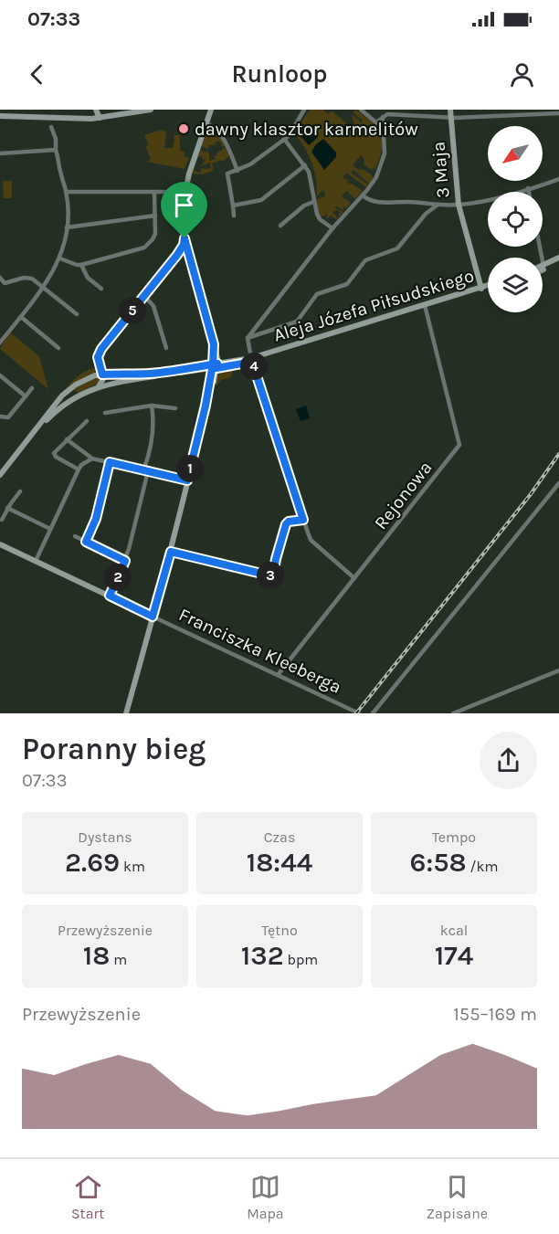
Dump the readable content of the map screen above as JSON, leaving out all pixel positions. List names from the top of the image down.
{
  "streets": {
    "street": [
      "3 Maja",
      "Aleja Józefa Piłsudskiego",
      "Rejonowa",
      "Franciszka Kleeberga"
    ]
  },
  "crossings": [
    ["3 Maja", "Aleja Józefa Piłsudskiego"],
    ["Aleja Józefa Piłsudskiego", "Rejonowa"],
    ["Rejonowa", "Franciszka Kleeberga"]
  ],
  "places": ["dawny klasztor karmelitów"],
  "north": "bottom left",
  "page": {
    "status": "07:33",
    "header": "Runloop",
    "pins": [
      "5",
      "4",
      "1",
      "3",
      "2"
    ],
    "heading": ["Poranny bieg", "07:33"],
    "stats": [
      ["Dystans", "2.69 km"],
      ["Czas", "18:44"],
      ["Tempo", "6:58 /km"],
      ["Przewyższenie", "18 m"],
      ["Tętno", "132 bpm"],
      ["kcal", "174"]
    ],
    "chart": ["Przewyższenie", "155–169 m"],
    "tabs": ["Start", "Mapa", "Zapisane"]
  }
}
